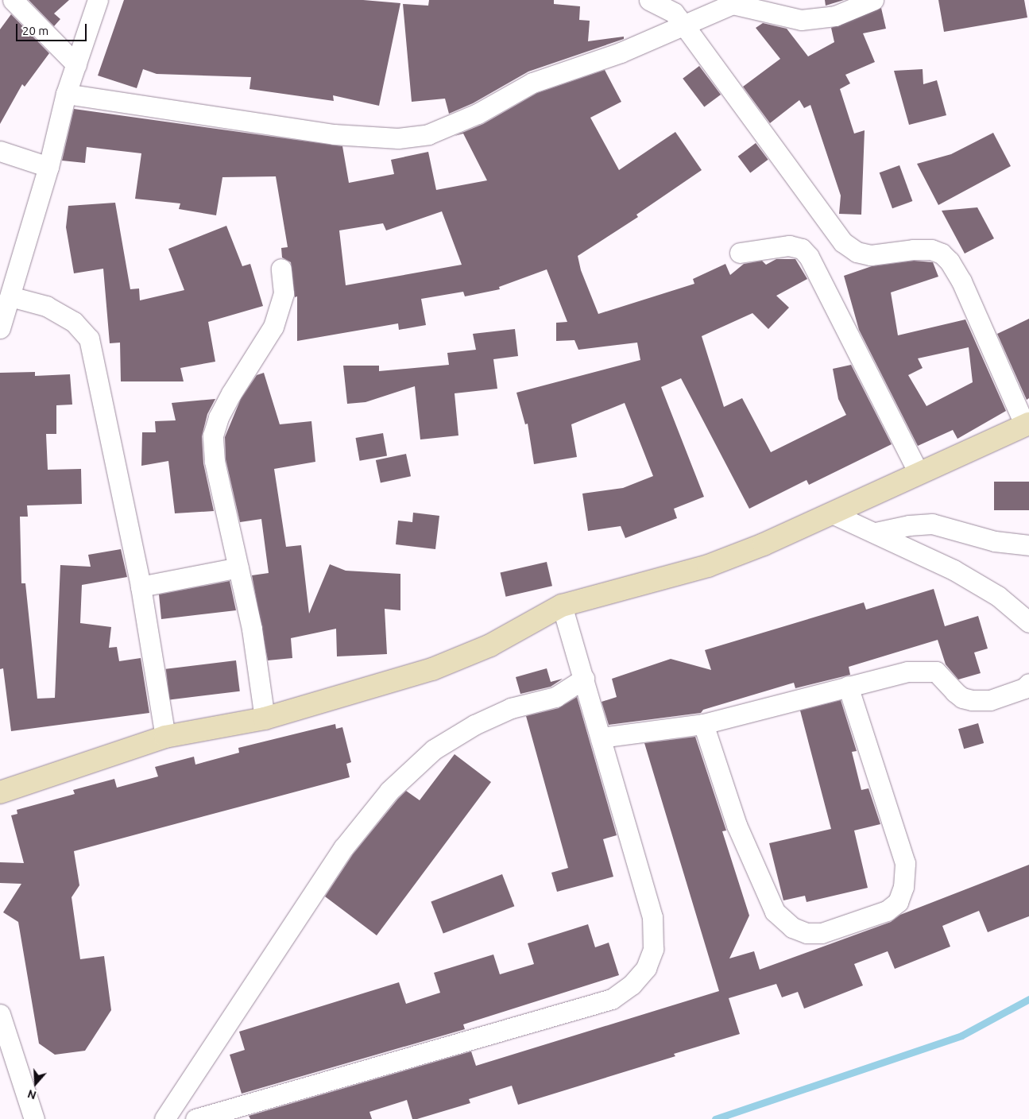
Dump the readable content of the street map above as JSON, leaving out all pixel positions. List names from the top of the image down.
{
  "scale_bar": "20 m",
  "north": "bottom"
}
